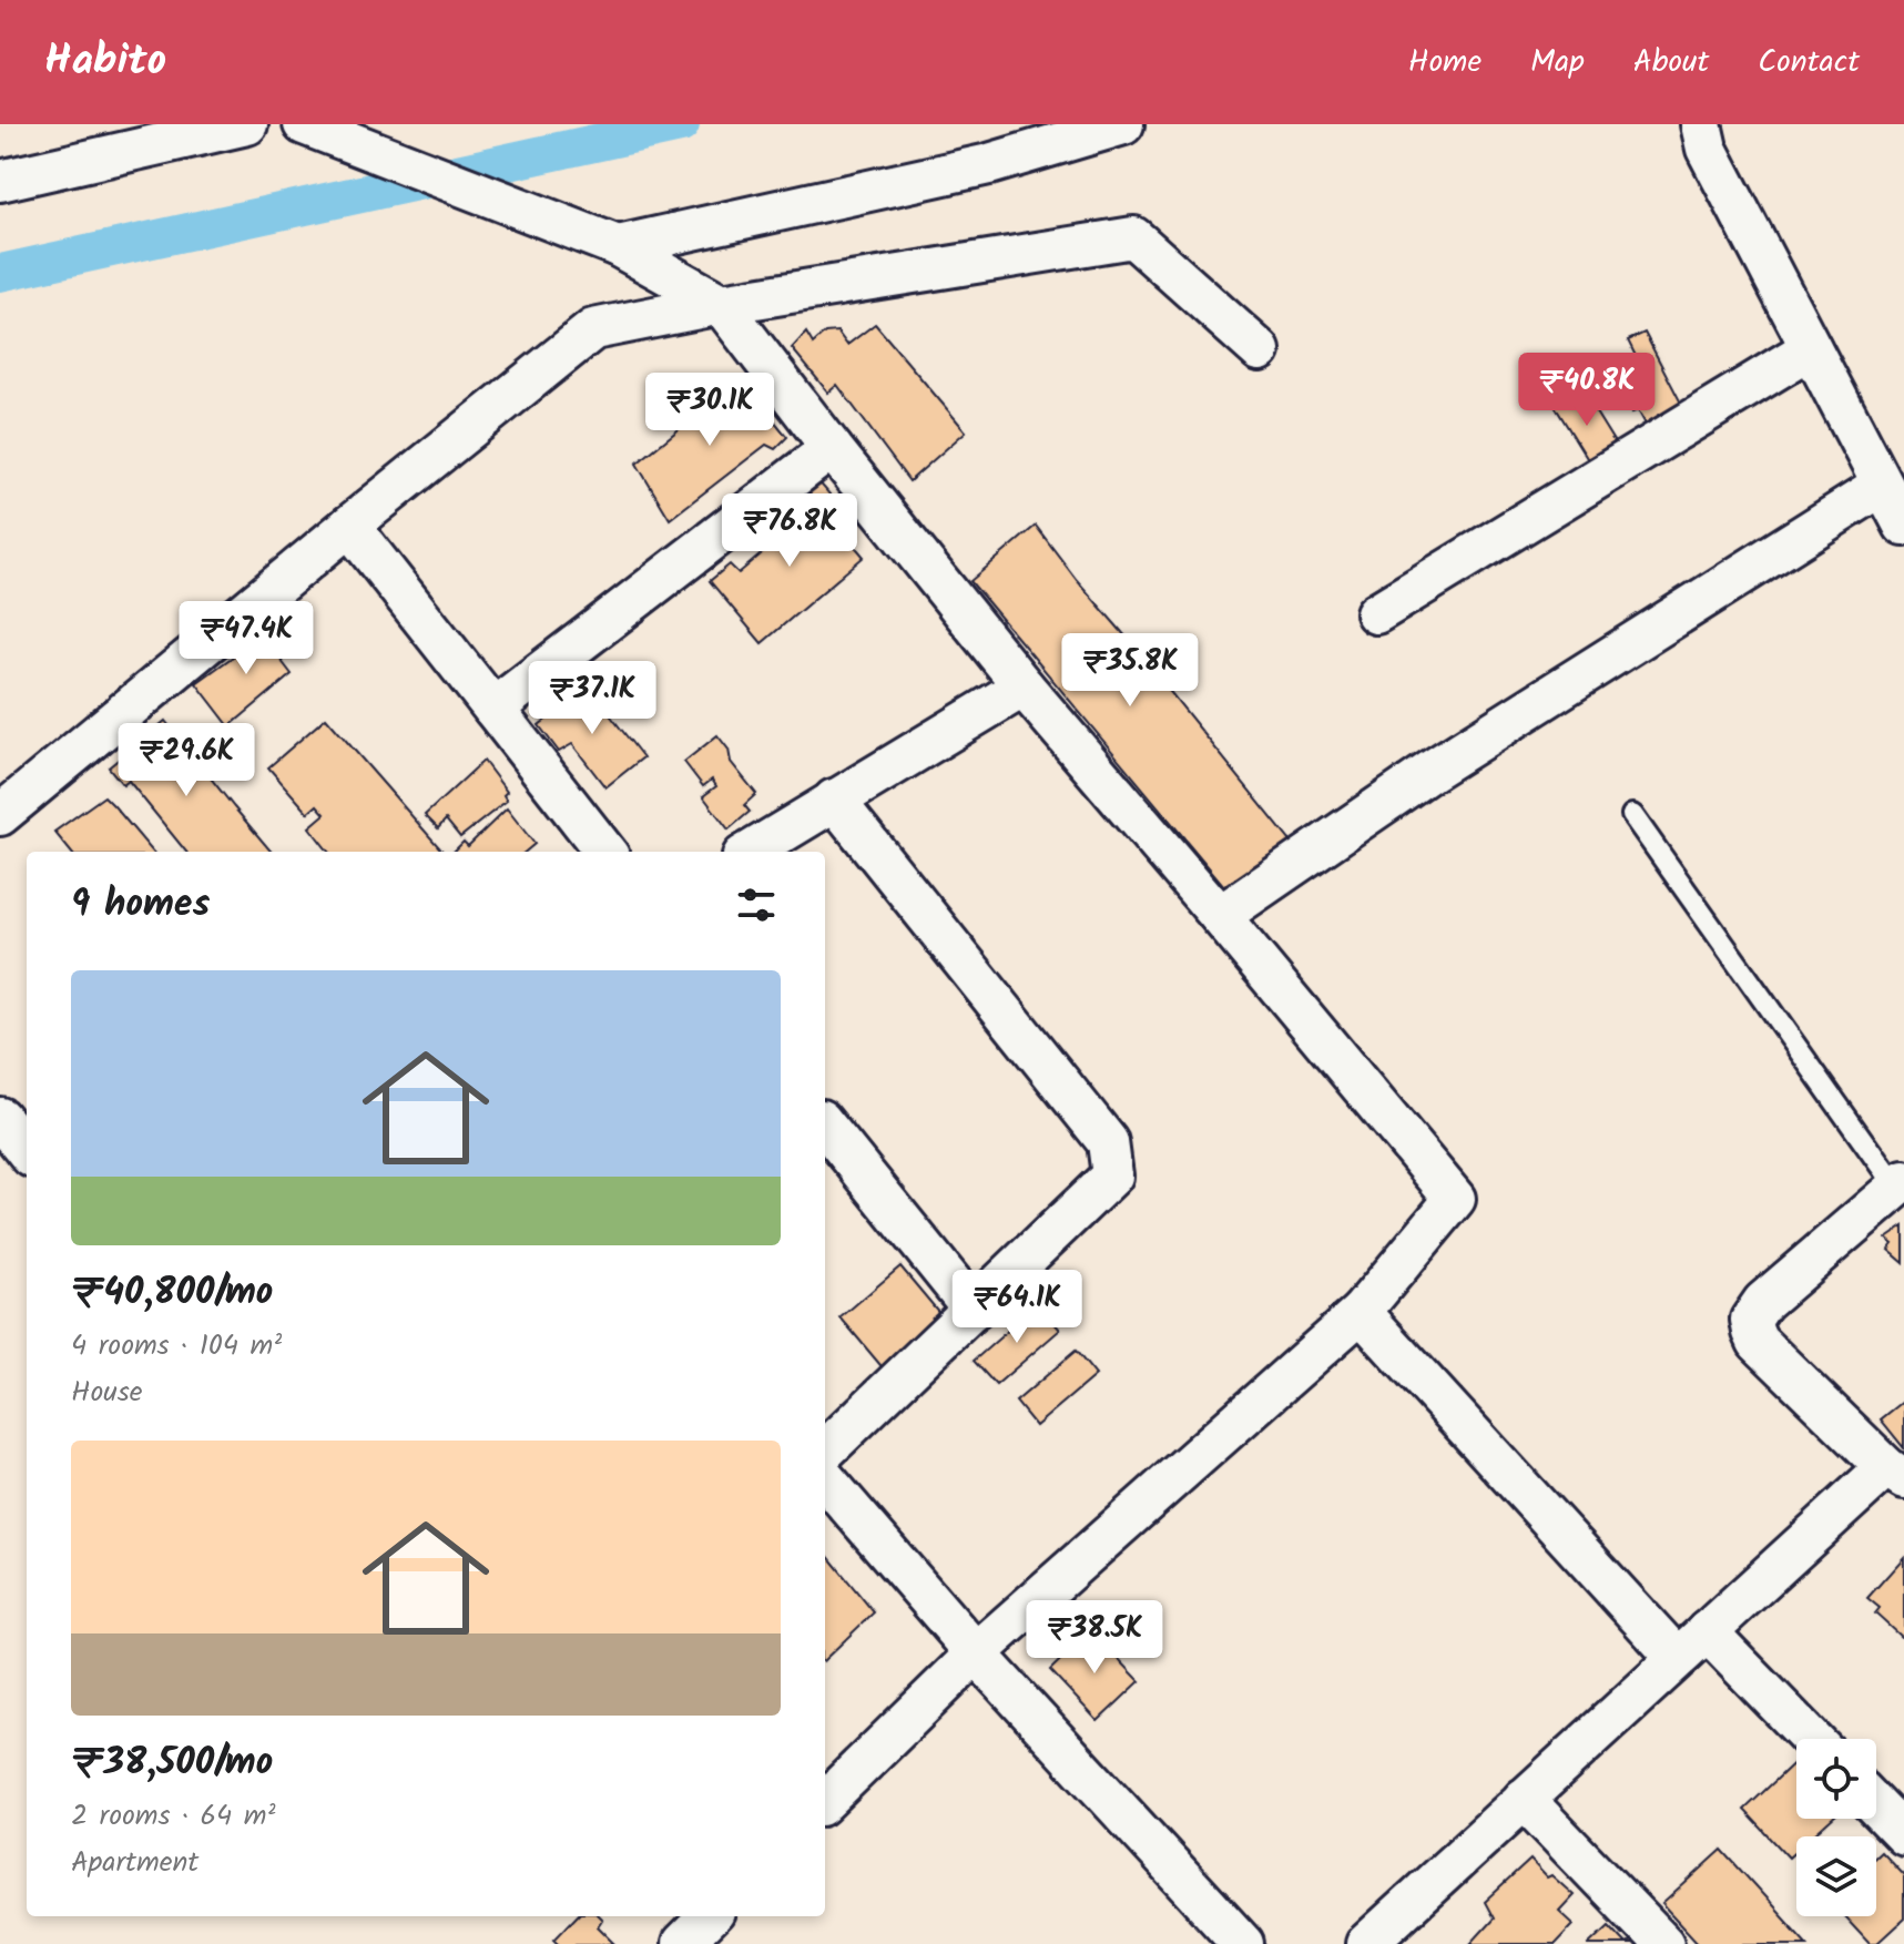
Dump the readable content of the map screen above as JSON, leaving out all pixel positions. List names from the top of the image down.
{
  "page": {
    "header": "Habito",
    "nav": [
      "Home",
      "Map",
      "About",
      "Contact"
    ],
    "price": [
      "₹40.8K",
      "₹30.1K",
      "₹76.8K",
      "₹47.4K",
      "₹35.8K",
      "₹37.1K",
      "₹29.6K",
      "₹64.1K",
      "₹38.5K"
    ],
    "heading": "9 homes",
    "list": [
      {
        "name": "₹40,800/mo",
        "note": "4 rooms · 104 m² · House"
      },
      {
        "name": "₹38,500/mo",
        "note": "2 rooms · 64 m² · Apartment"
      }
    ]
  }
}
